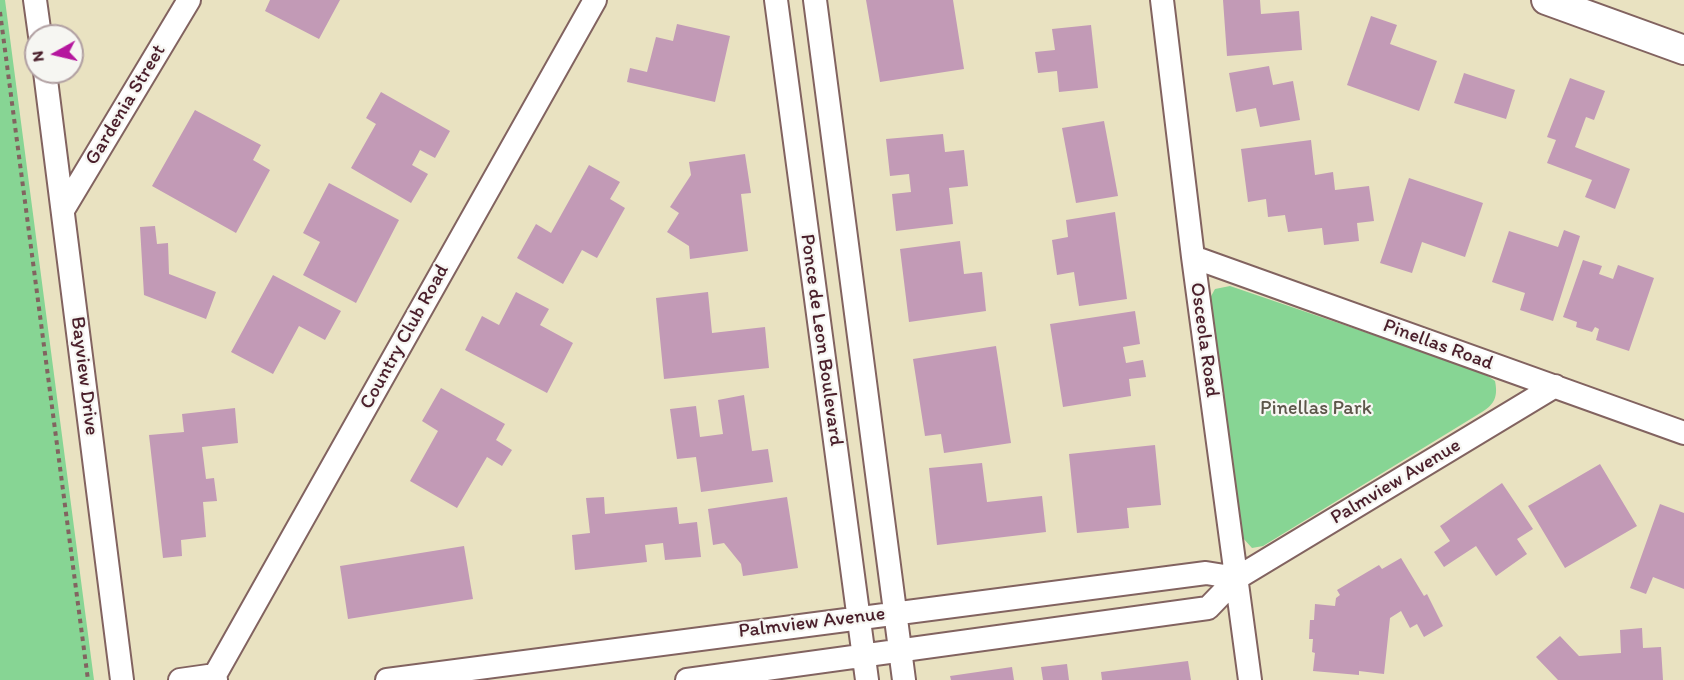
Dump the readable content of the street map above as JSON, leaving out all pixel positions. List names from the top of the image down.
{
  "streets": {
    "street": [
      "Gardenia Street",
      "Country Club Road",
      "Ponce de Leon Boulevard",
      "Osceola Road",
      "Pinellas Road",
      "Bayview Drive",
      "Palmview Avenue"
    ]
  },
  "crossings": [
    ["Gardenia Street", "Bayview Drive"],
    ["Ponce de Leon Boulevard", "Palmview Avenue"],
    ["Osceola Road", "Pinellas Road"],
    ["Osceola Road", "Palmview Avenue"],
    ["Pinellas Road", "Palmview Avenue"]
  ],
  "parks": ["Pinellas Park"],
  "north": "left"
}
